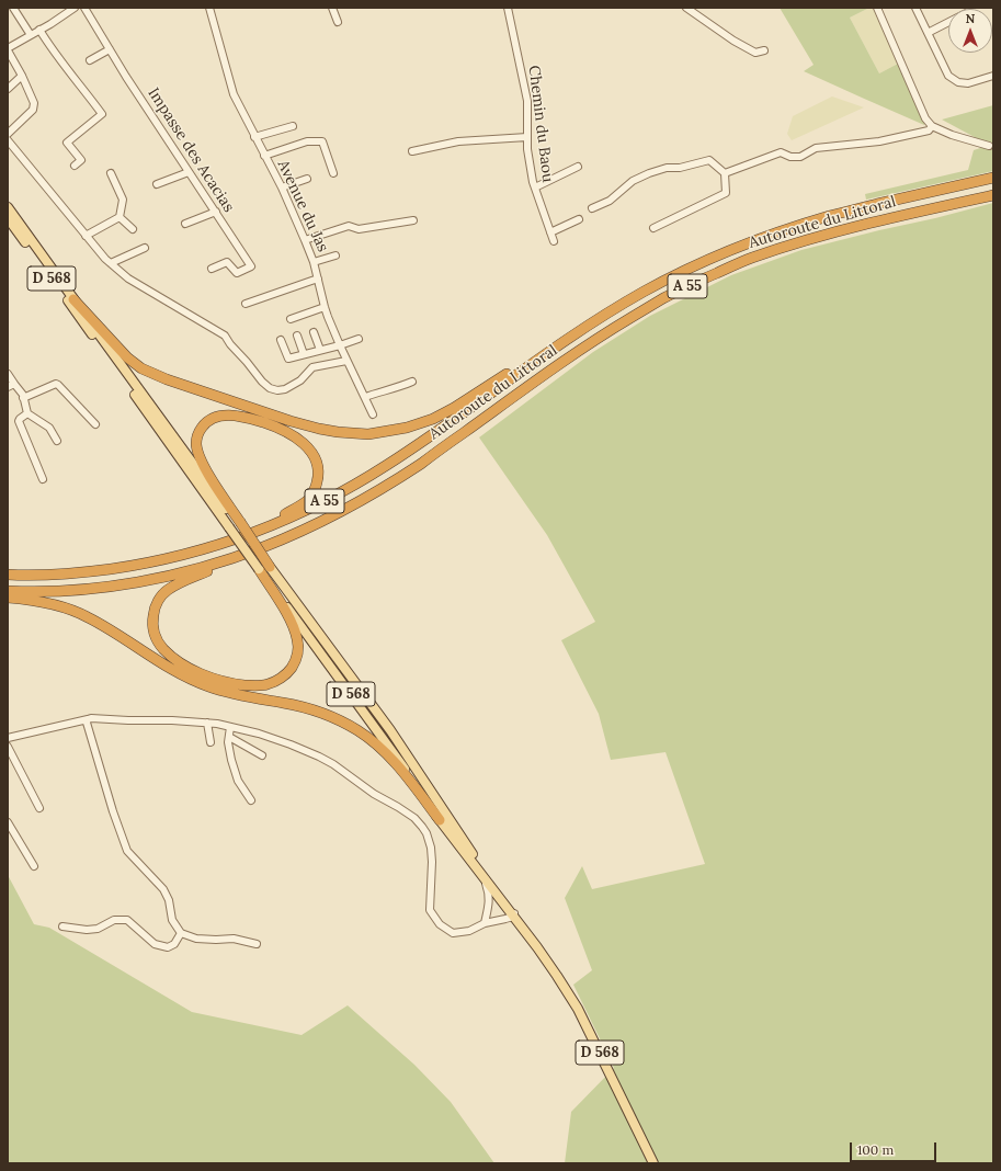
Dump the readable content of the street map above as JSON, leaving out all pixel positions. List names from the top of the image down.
{
  "streets": {
    "highway": ["Autoroute du Littoral", "A 55"],
    "main road": ["D 568"],
    "street": ["Chemin du Baou", "Impasse des Acacias", "Avenue du Jas"]
  },
  "scale_bar": "100 m",
  "north": "top"
}
